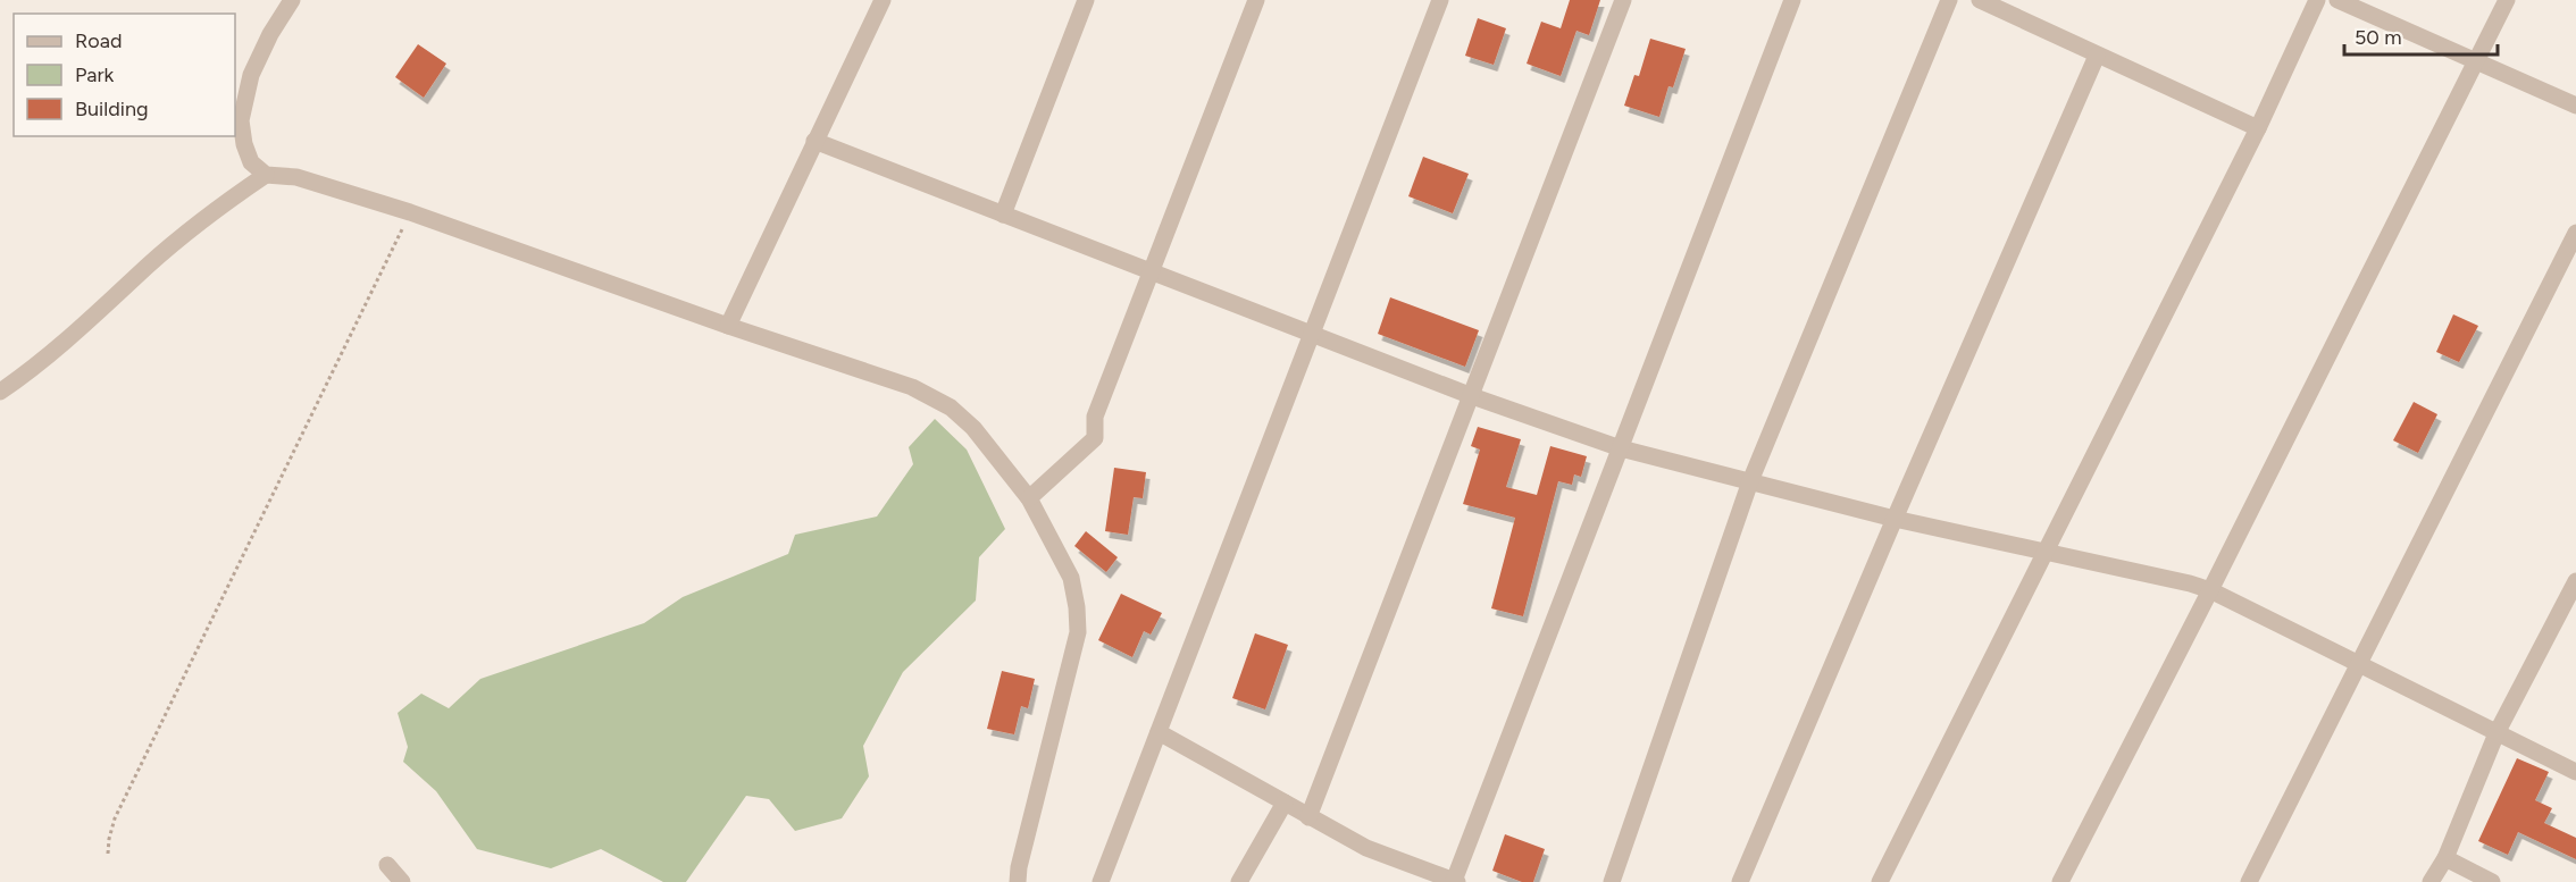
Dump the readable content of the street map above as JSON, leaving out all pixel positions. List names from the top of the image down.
{
  "legend": ["Road", "Park", "Building"],
  "scale_bar": "50 m"
}
